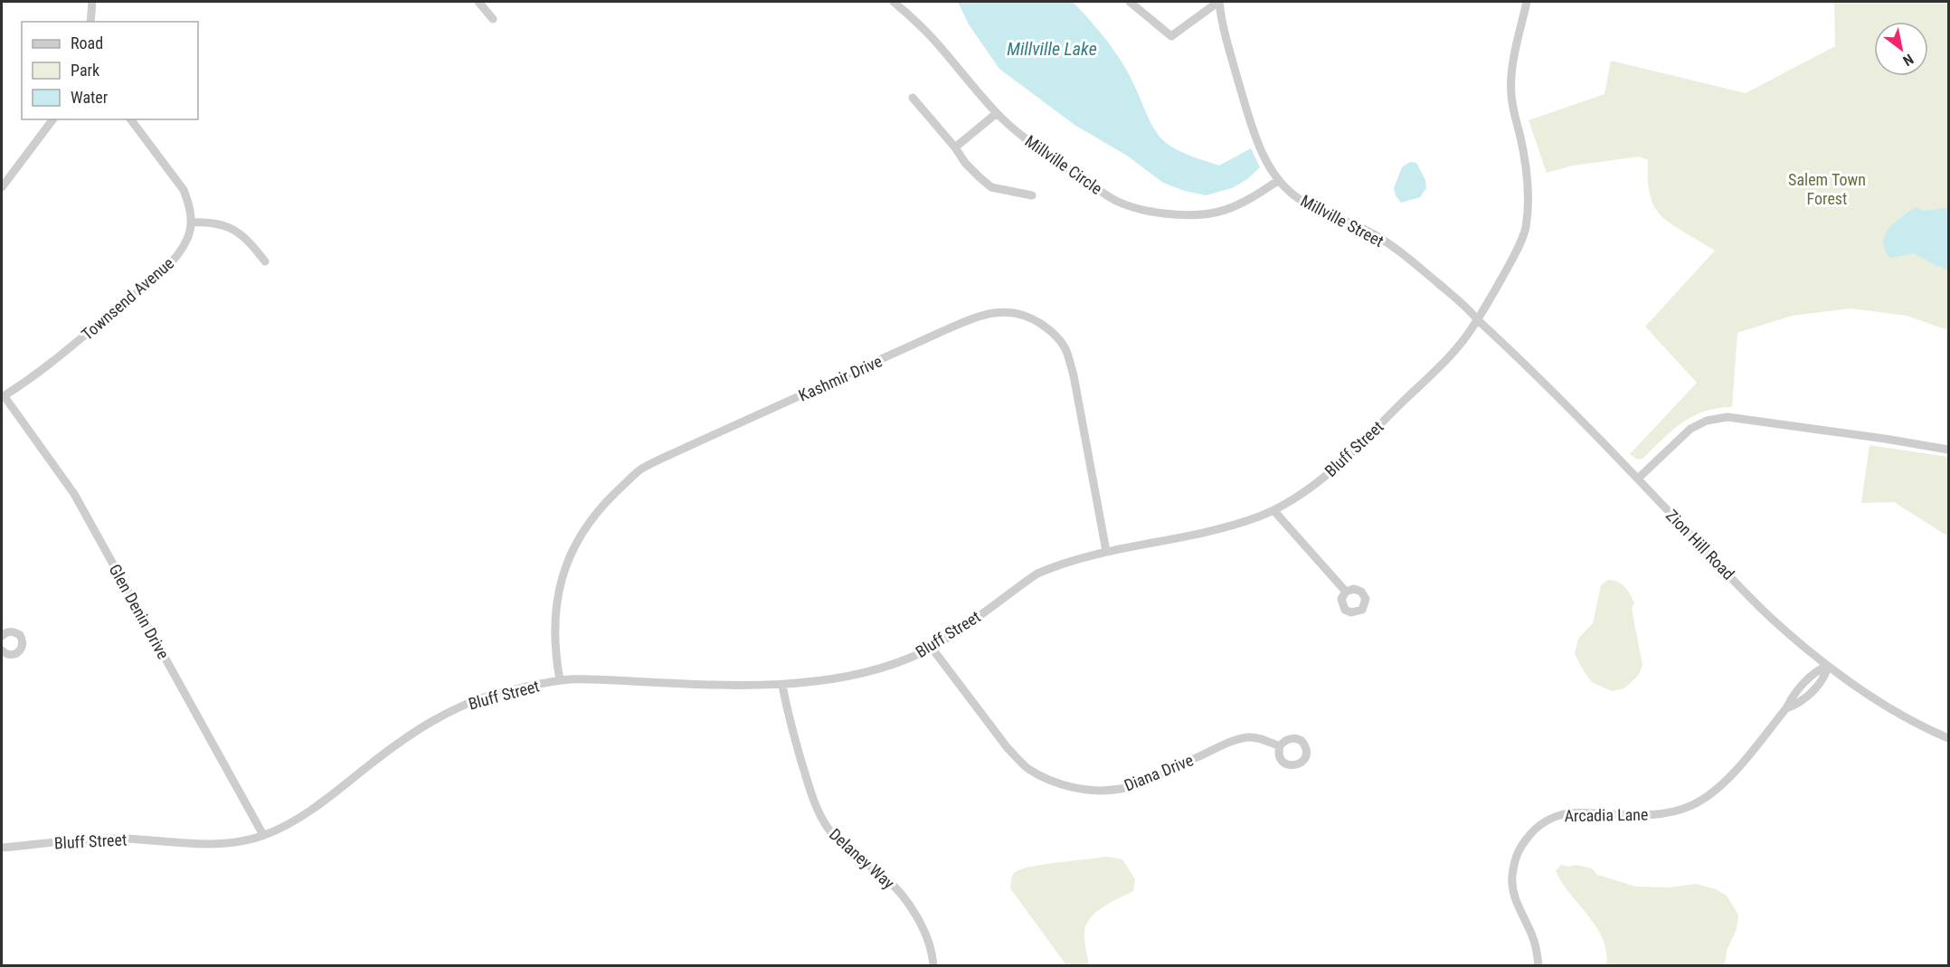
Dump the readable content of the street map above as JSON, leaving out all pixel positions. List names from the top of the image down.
{
  "streets": {
    "street": [
      "Millville Circle",
      "Millville Street",
      "Townsend Avenue",
      "Kashmir Drive",
      "Bluff Street",
      "Zion Hill Road",
      "Glen Denin Drive",
      "Diana Drive",
      "Arcadia Lane",
      "Delaney Way"
    ]
  },
  "crossings": [
    ["Millville Circle", "Millville Street"],
    ["Millville Street", "Bluff Street"],
    ["Millville Street", "Zion Hill Road"],
    ["Townsend Avenue", "Glen Denin Drive"],
    ["Kashmir Drive", "Bluff Street"],
    ["Bluff Street", "Zion Hill Road"],
    ["Bluff Street", "Glen Denin Drive"],
    ["Bluff Street", "Diana Drive"],
    ["Bluff Street", "Delaney Way"],
    ["Zion Hill Road", "Arcadia Lane"]
  ],
  "water": ["Millville Lake"],
  "parks": ["Salem Town Forest"],
  "legend": ["Road", "Park", "Water"],
  "north": "bottom right"
}
